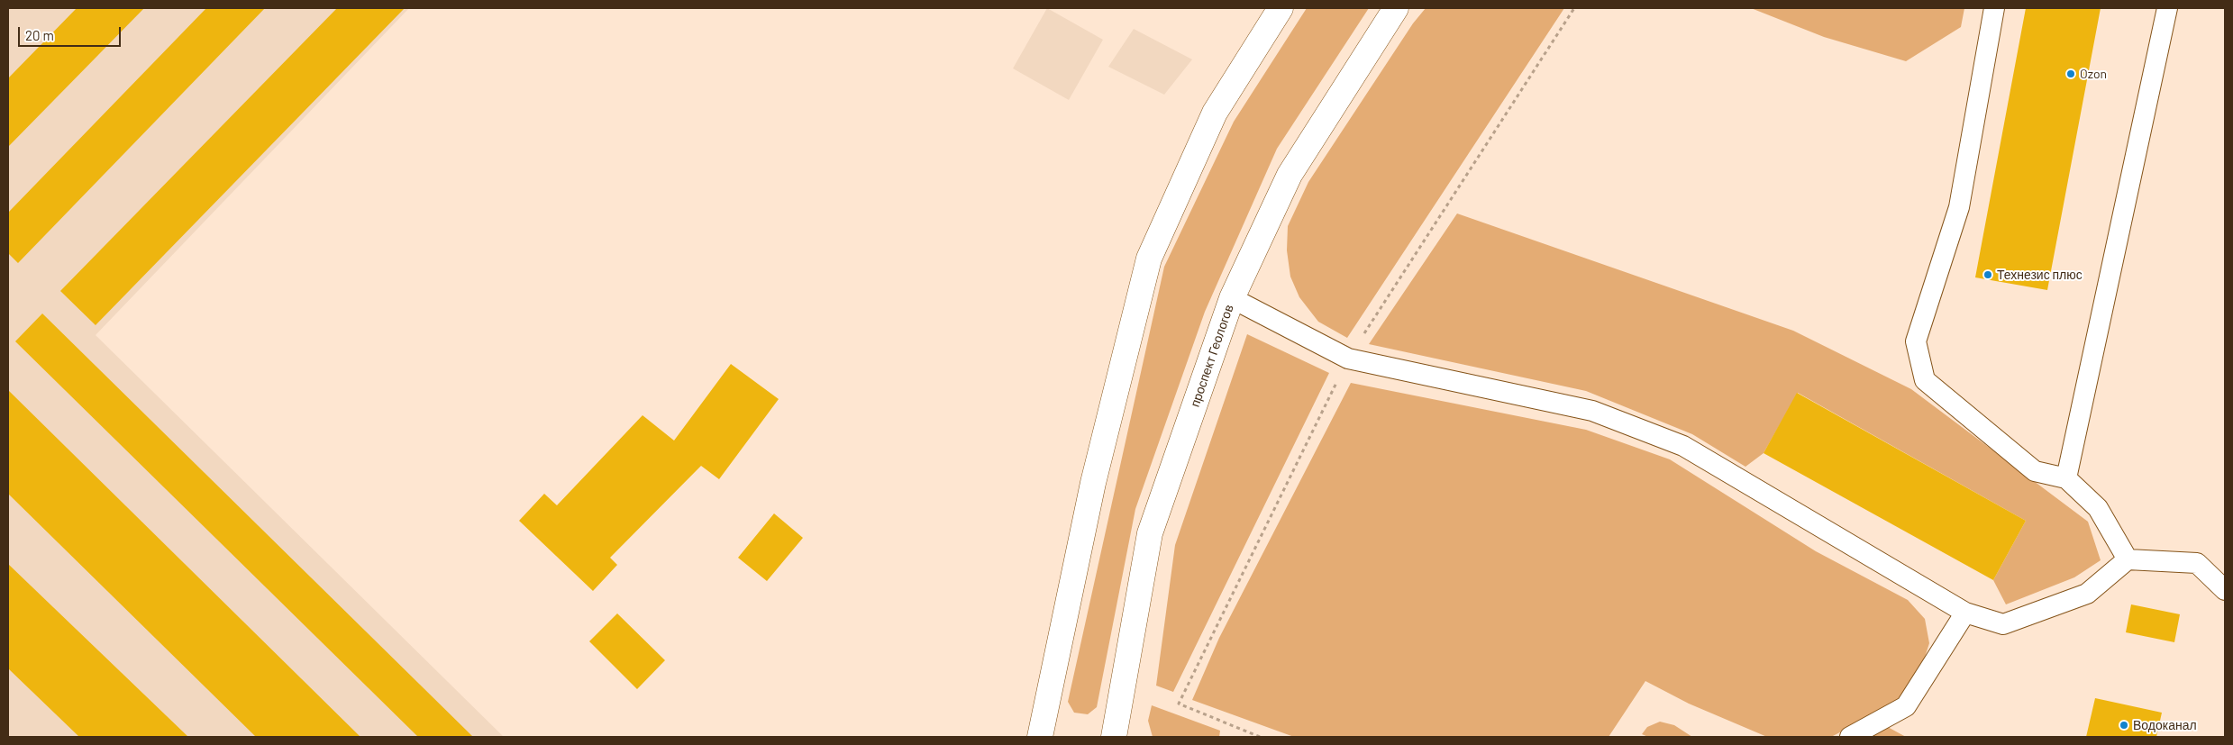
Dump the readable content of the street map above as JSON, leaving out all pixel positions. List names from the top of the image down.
{
  "streets": {
    "main road": ["проспект Геологов"]
  },
  "places": ["Ozon", "Технезис плюс", "Водоканал"],
  "scale_bar": "20 m"
}
